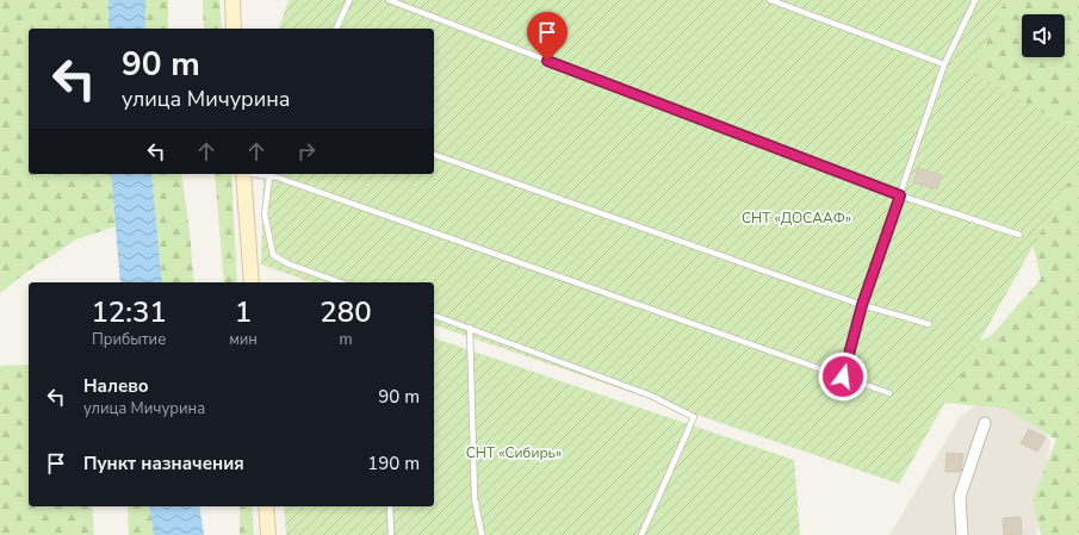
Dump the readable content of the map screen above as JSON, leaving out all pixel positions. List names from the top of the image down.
{
  "parks": ["СНТ «ДОСААФ»", "СНТ «Сибирь»"],
  "page": {
    "turn": ["90 m", "улица Мичурина"],
    "eta": [
      "12:31",
      "Прибытие",
      "1",
      "мин",
      "280",
      "m"
    ],
    "list": [
      {
        "name": "Налево",
        "note": "улица Мичурина",
        "value": "90 m"
      },
      {
        "name": "Пункт назначения",
        "value": "190 m"
      }
    ]
  }
}
